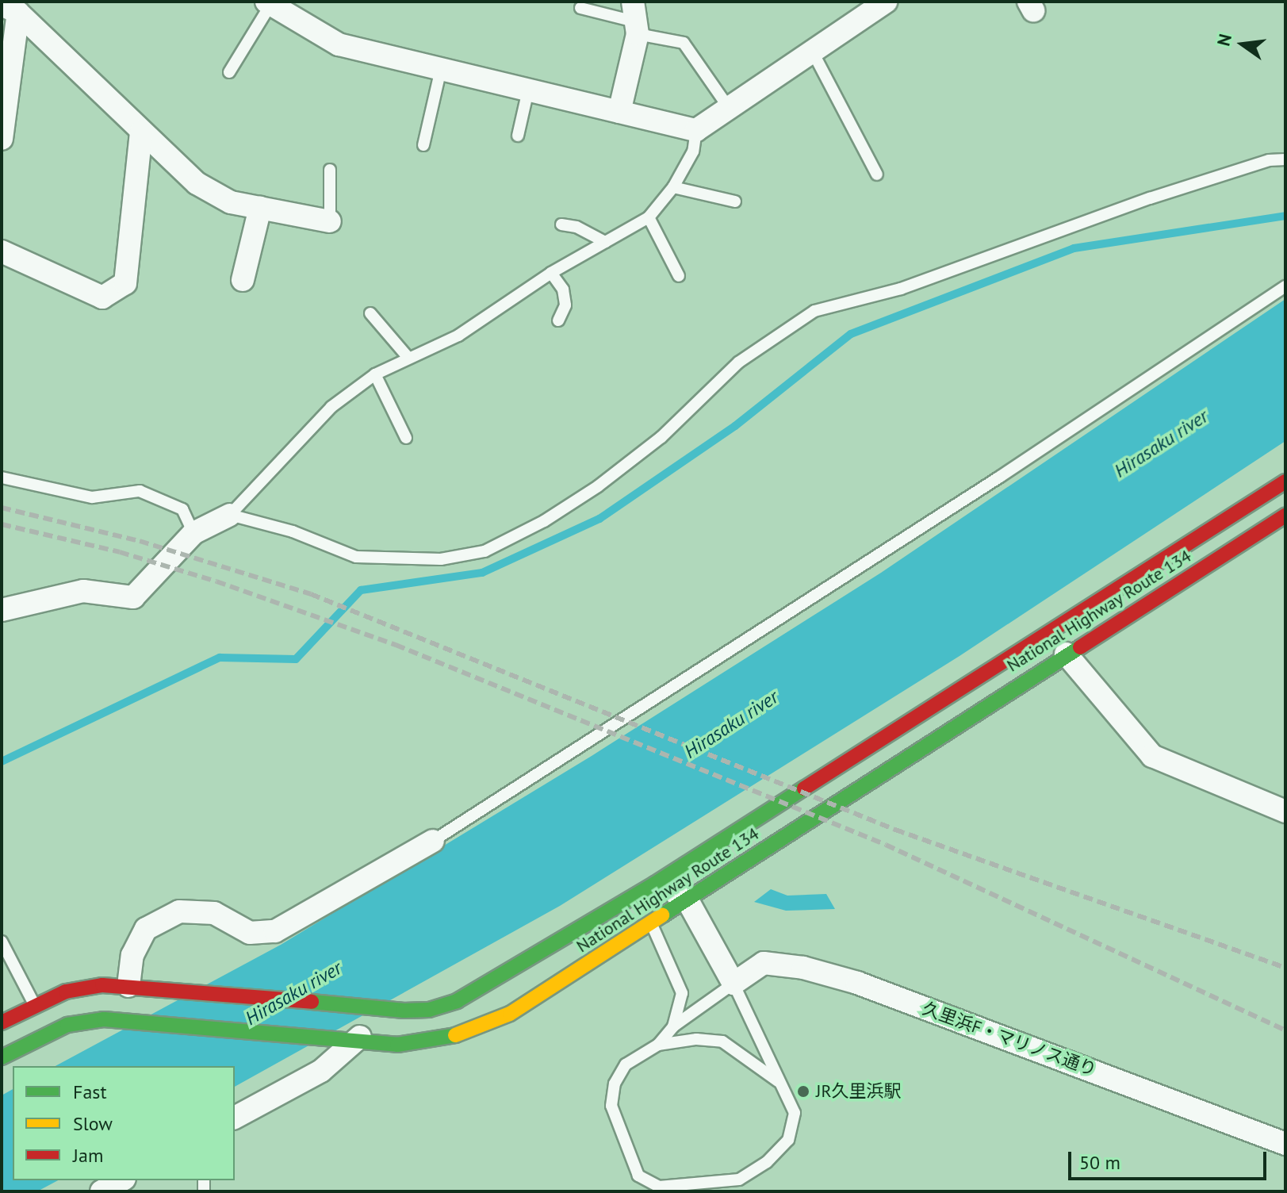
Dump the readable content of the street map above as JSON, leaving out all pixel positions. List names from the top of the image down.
{
  "streets": {
    "highway": ["National Highway Route 134"],
    "street": ["久里浜F・マリノス通り"]
  },
  "water": ["Hirasaku river"],
  "places": ["JR久里浜駅"],
  "legend": ["Fast", "Slow", "Jam"],
  "scale_bar": "50 m",
  "north": "left"
}
